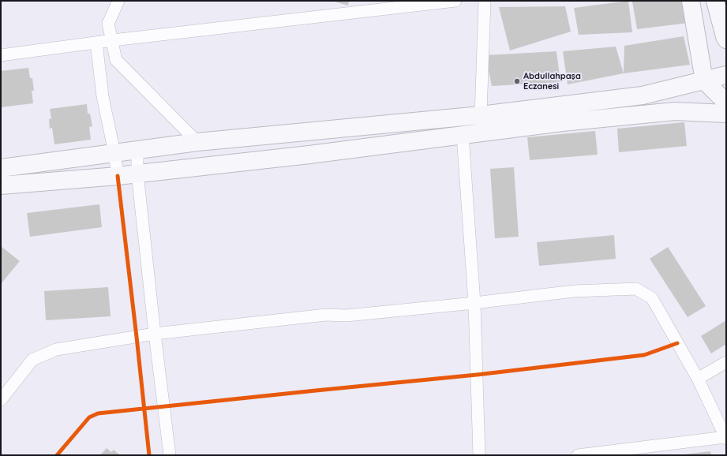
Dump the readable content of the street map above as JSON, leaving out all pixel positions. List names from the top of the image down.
{
  "places": ["Abdullahpaşa Eczanesi"]
}
